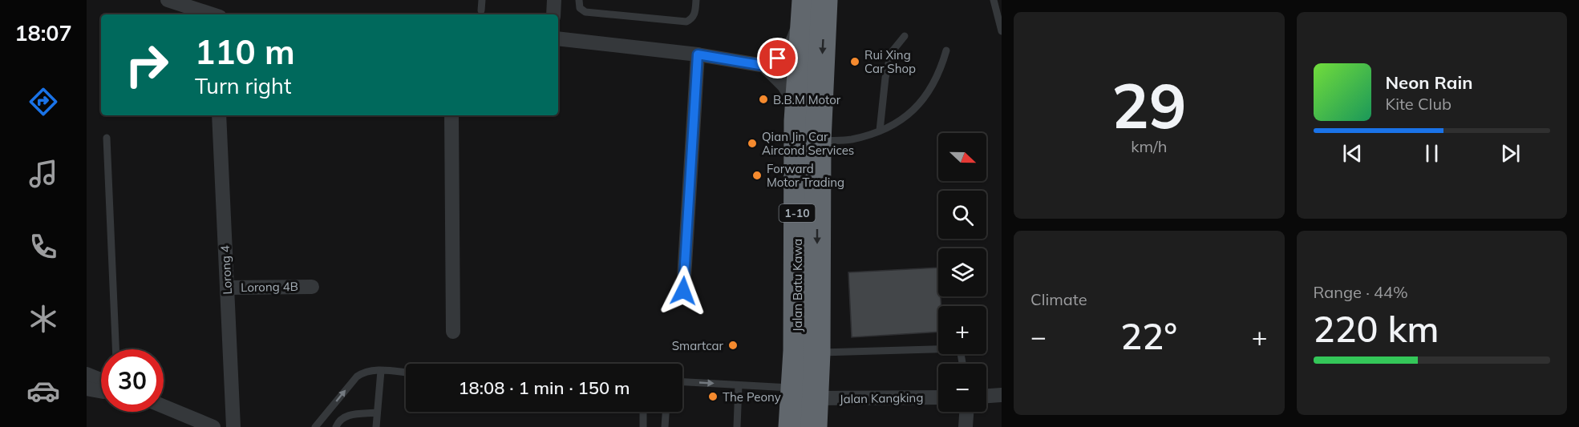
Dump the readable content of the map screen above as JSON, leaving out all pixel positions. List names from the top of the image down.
{
  "streets": {
    "highway": ["1-10", "Jalan Batu Kawa"],
    "street": ["Lorong 4", "Lorong 4B", "Jalan Kangking"]
  },
  "crossings": [
    ["Lorong 4", "Lorong 4B"],
    ["Jalan Batu Kawa", "Jalan Kangking"]
  ],
  "places": [
    "Rui Xing Car Shop",
    "B.B.M Motor",
    "Qian Jin Car Aircond Services",
    "Forward Motor Trading",
    "Smartcar",
    "The Peony"
  ],
  "north": "right",
  "page": {
    "tabs": "18:07",
    "tile": [
      ["29", "km/h"],
      "Climate",
      ["Range · 44%", "220 km"]
    ],
    "turn": ["110 m", "Turn right"],
    "song": ["Neon Rain", "Kite Club"],
    "map_buttons": ["+", "−"],
    "heat": ["−", "22°", "+"],
    "limit": "30",
    "trip": "18:08 · 1 min · 150 m"
  }
}
